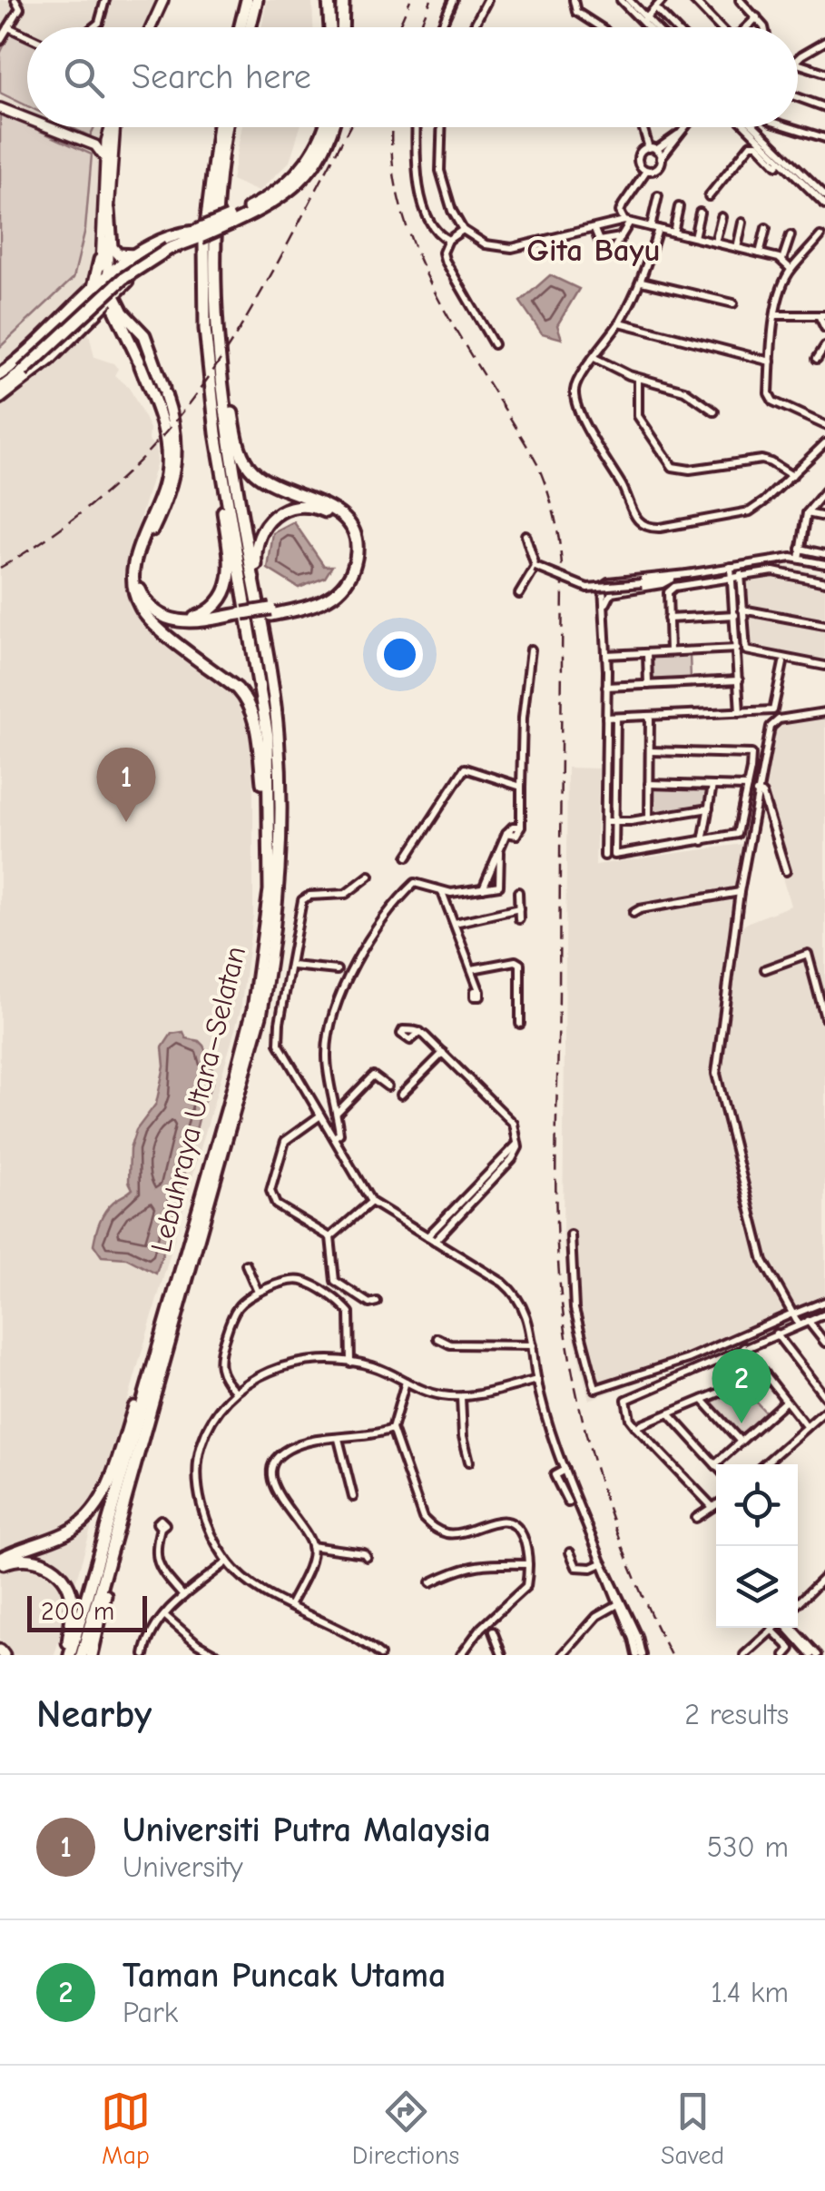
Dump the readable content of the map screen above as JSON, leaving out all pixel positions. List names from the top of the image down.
{
  "streets": {
    "highway": ["Lebuhraya Utara–Selatan"]
  },
  "districts": ["Gita Bayu"],
  "scale_bar": "200 m",
  "page": {
    "search": "Search here",
    "pins": ["1", "2"],
    "scale": "200 m",
    "heading": ["Nearby", "2 results"],
    "list": [
      {
        "mark": "1",
        "name": "Universiti Putra Malaysia",
        "note": "University",
        "value": "530 m"
      },
      {
        "mark": "2",
        "name": "Taman Puncak Utama",
        "note": "Park",
        "value": "1.4 km"
      }
    ],
    "nav": ["Map", "Directions", "Saved"]
  }
}
